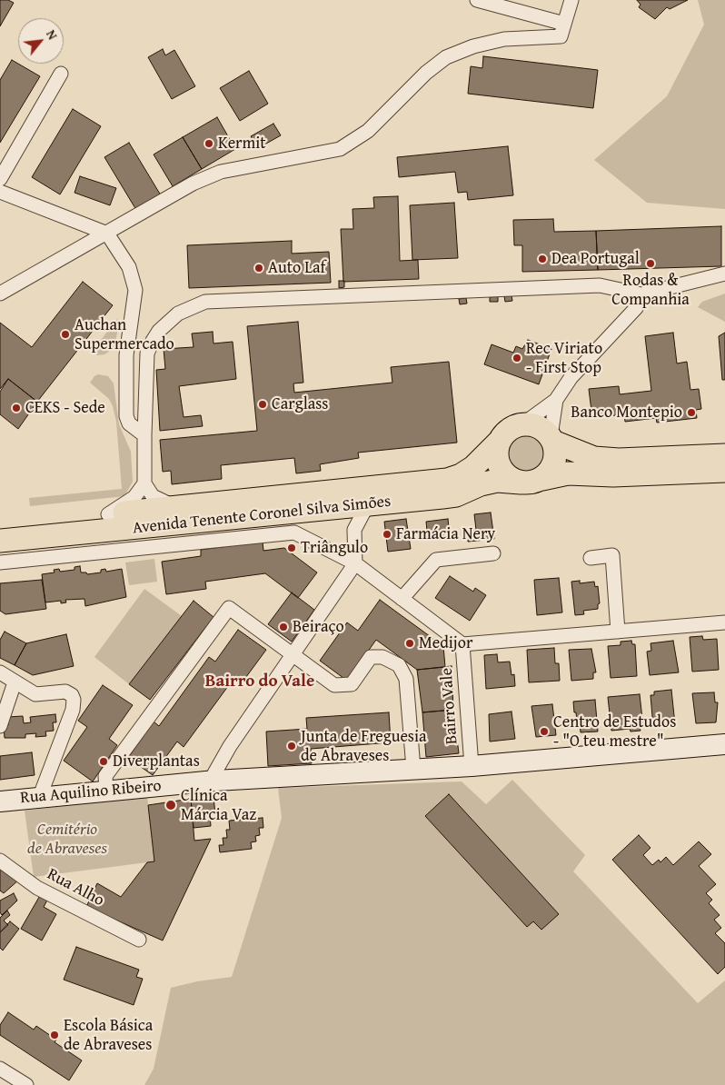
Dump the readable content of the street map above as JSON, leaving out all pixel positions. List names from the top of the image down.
{
  "streets": {
    "main road": ["Avenida Tenente Coronel Silva Simões"],
    "street": ["Bairro Vale", "Rua Aquilino Ribeiro", "Rua Alho"]
  },
  "crossings": [
    ["Bairro Vale", "Rua Aquilino Ribeiro"]
  ],
  "districts": ["Bairro do Vale"],
  "parks": ["Cemitério de Abraveses"],
  "places": [
    "Kermit",
    "Dea Portugal",
    "Rodas & Companhia",
    "Auto Laf",
    "Auchan Supermercado",
    "Rec Viriato - First Stop",
    "Carglass",
    "CEKS - Sede",
    "Banco Montepio",
    "Farmácia Nery",
    "Triângulo",
    "Beiraço",
    "Medijor",
    "Centro de Estudos - \"O teu mestre\"",
    "Junta de Freguesia de Abraveses",
    "Diverplantas",
    "Clínica Márcia Vaz",
    "Escola Básica de Abraveses"
  ],
  "north": "top right"
}
